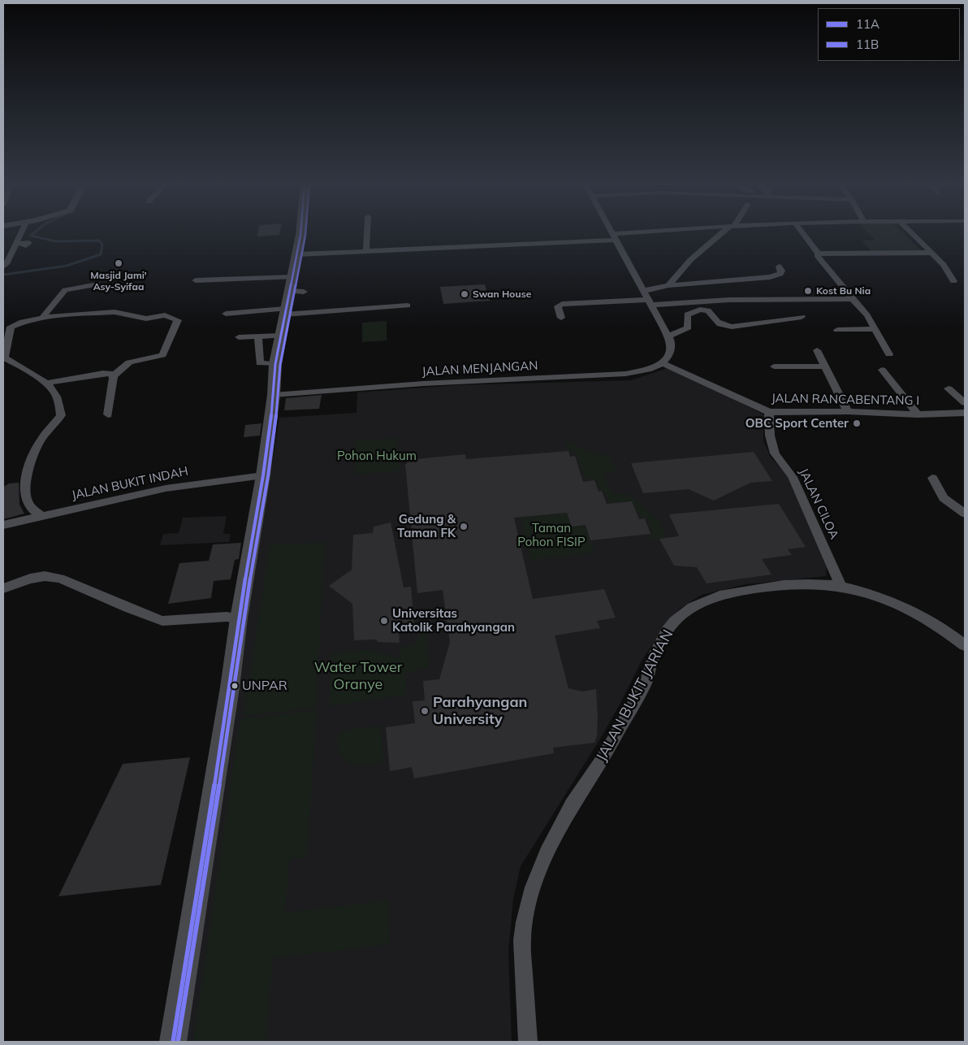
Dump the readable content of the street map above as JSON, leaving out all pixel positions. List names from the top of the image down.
{
  "streets": {
    "street": [
      "JALAN MENJANGAN",
      "JALAN RANCABENTANG I",
      "JALAN BUKIT INDAH",
      "JALAN CILOA",
      "JALAN BUKIT JARIAN"
    ]
  },
  "crossings": [
    ["JALAN MENJANGAN", "JALAN RANCABENTANG I"],
    ["JALAN RANCABENTANG I", "JALAN CILOA"],
    ["JALAN CILOA", "JALAN BUKIT JARIAN"]
  ],
  "parks": ["Pohon Hukum", "Taman Pohon FISIP", "Water Tower Oranye"],
  "places": [
    "Masjid Jami' Asy-Syifaa",
    "Kost Bu Nia",
    "Swan House",
    "OBC Sport Center",
    "Gedung & Taman FK",
    "Universitas Katolik Parahyangan",
    "UNPAR",
    "Parahyangan University"
  ],
  "lines": ["transit line 11A", "transit line 11B"],
  "legend": ["11A", "11B"]
}
